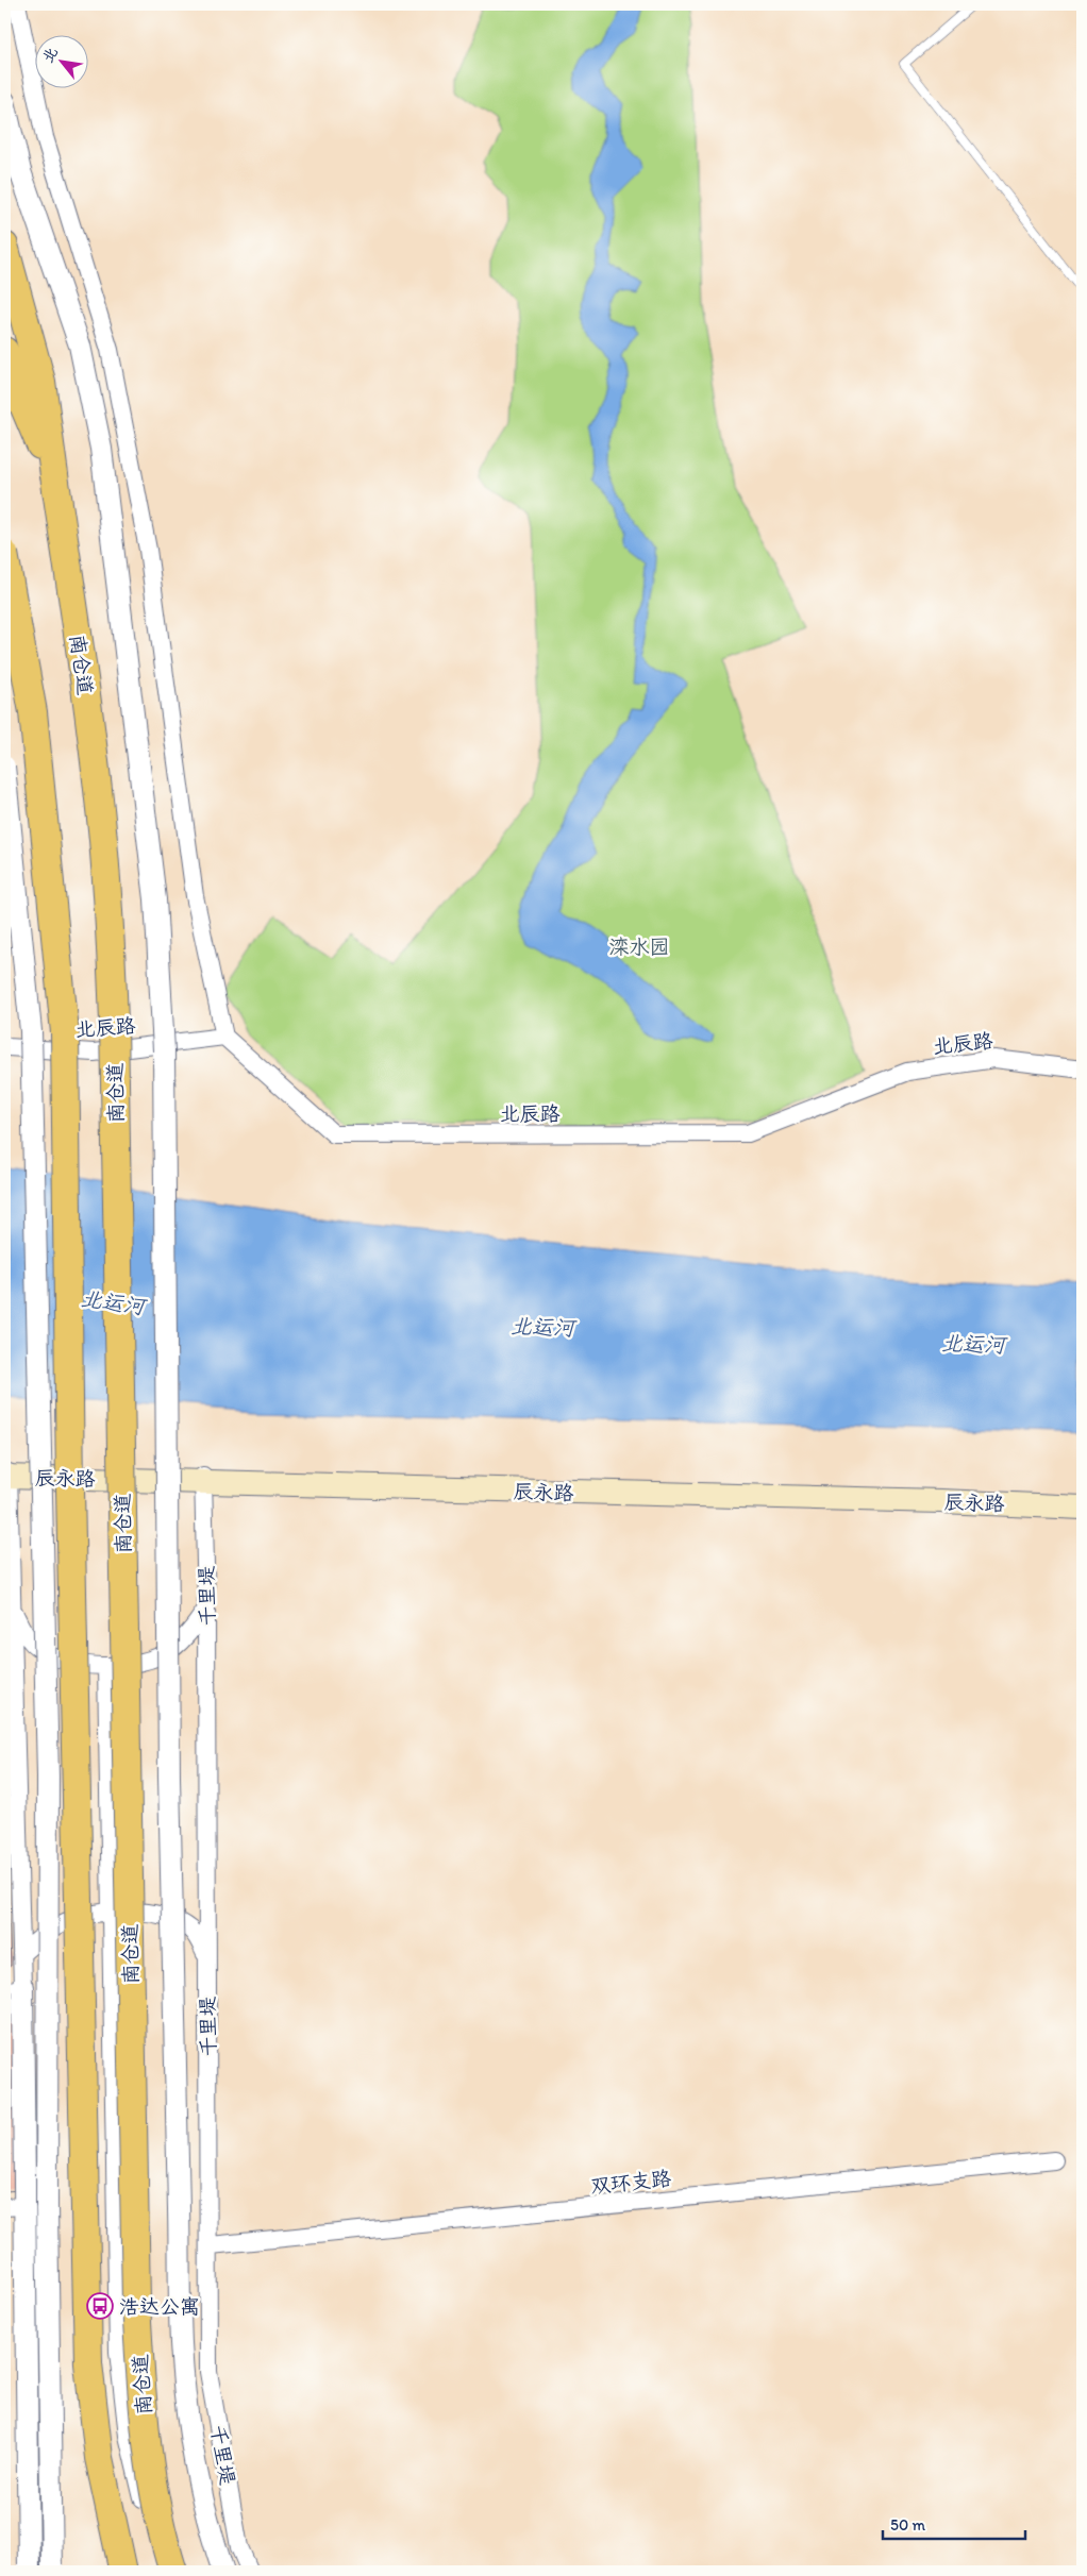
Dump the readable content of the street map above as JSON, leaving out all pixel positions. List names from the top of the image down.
{
  "streets": {
    "highway": ["南仓道"],
    "main road": ["辰永路"],
    "street": ["北辰路", "千里堤", "双环支路"]
  },
  "crossings": [
    ["辰永路", "千里堤"],
    ["千里堤", "双环支路"]
  ],
  "water": ["北运河"],
  "parks": ["滦水园"],
  "places": {
    "bus stop": ["浩达公寓"]
  },
  "scale_bar": "50 m",
  "north": "top left"
}
